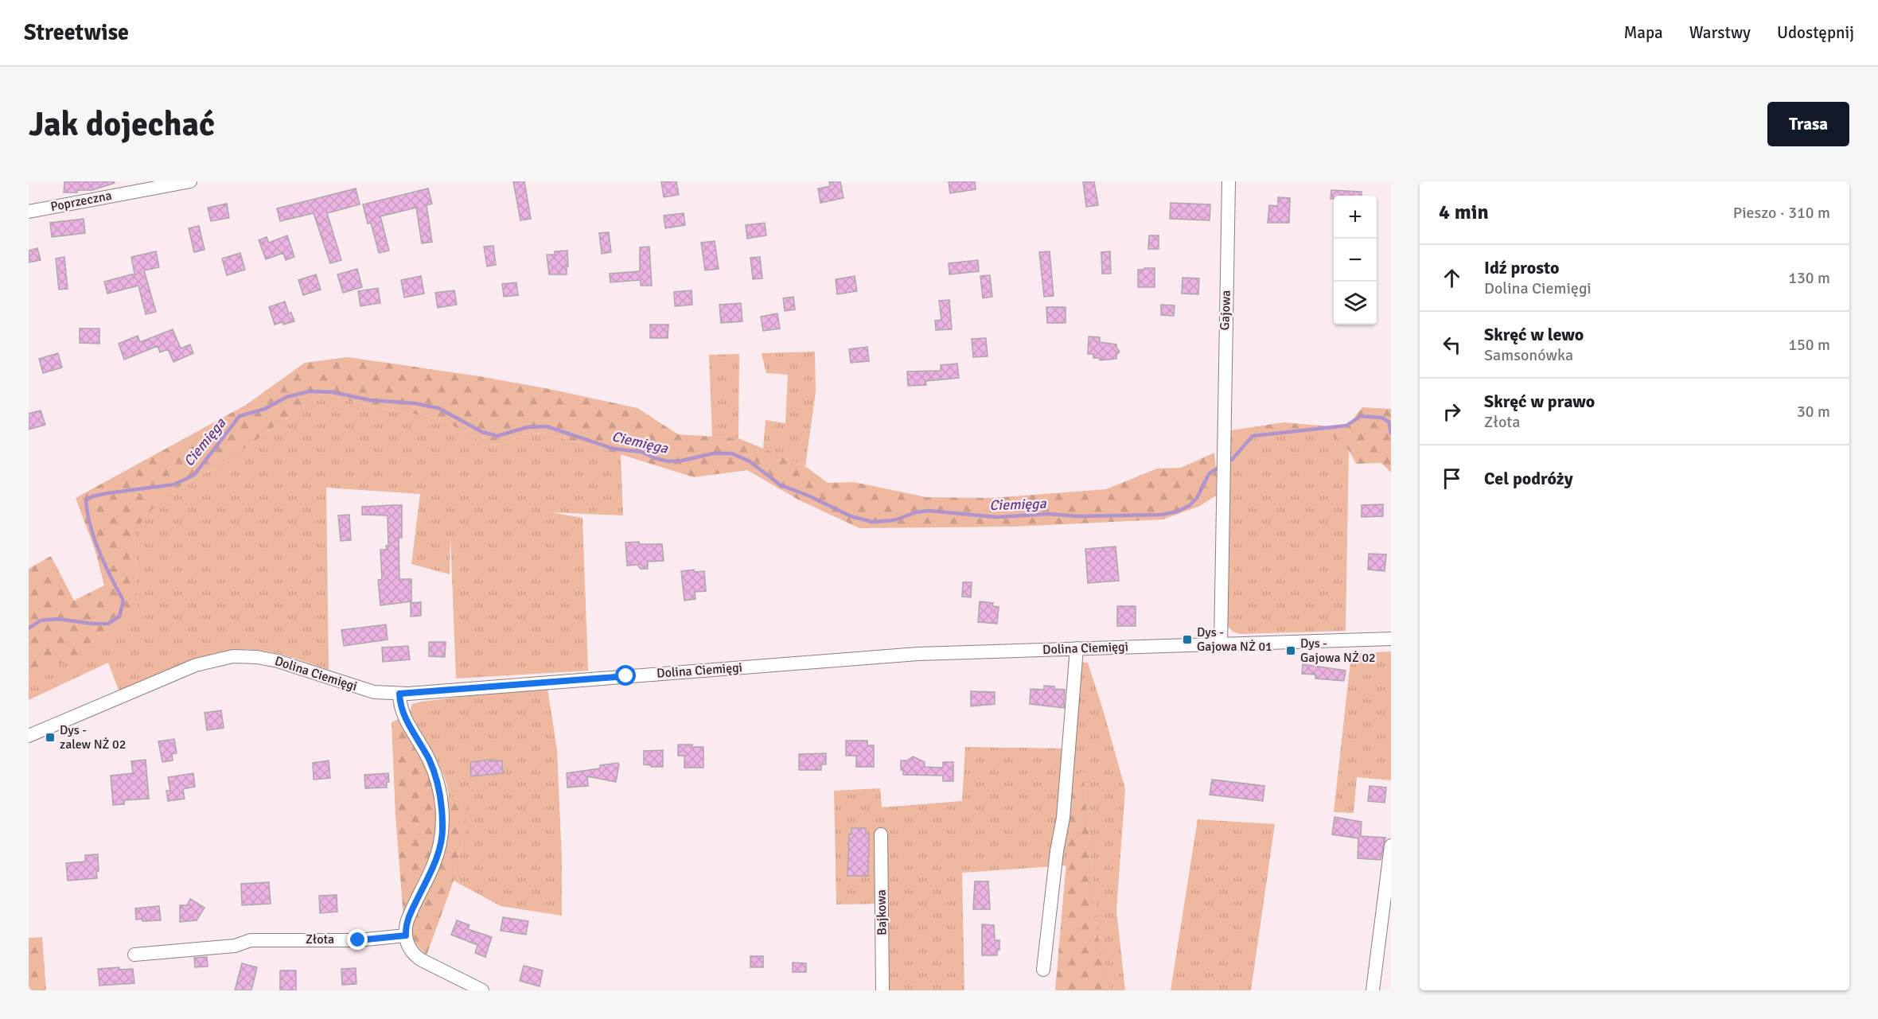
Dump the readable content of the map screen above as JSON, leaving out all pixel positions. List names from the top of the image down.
{
  "streets": {
    "street": [
      "Poprzeczna",
      "Gajowa",
      "Dolina Ciemięgi",
      "Bajkowa",
      "Złota"
    ]
  },
  "crossings": [
    ["Gajowa", "Dolina Ciemięgi"]
  ],
  "water": ["Ciemięga"],
  "places": {
    "transit": ["Dys - Gajowa NŻ 01", "Dys - Gajowa NŻ 02", "Dys - zalew NŻ 02"]
  },
  "page": {
    "header": "Streetwise",
    "nav": ["Mapa", "Warstwy", "Udostępnij"],
    "buttons": "Trasa",
    "title": "Jak dojechać",
    "heading": ["4 min", "Pieszo · 310 m"],
    "map_buttons": ["+", "−"],
    "list": [
      ["Idź prosto", "Dolina Ciemięgi", "130 m"],
      ["Skręć w lewo", "Samsonówka", "150 m"],
      ["Skręć w prawo", "Złota", "30 m"],
      "Cel podróży"
    ]
  }
}
